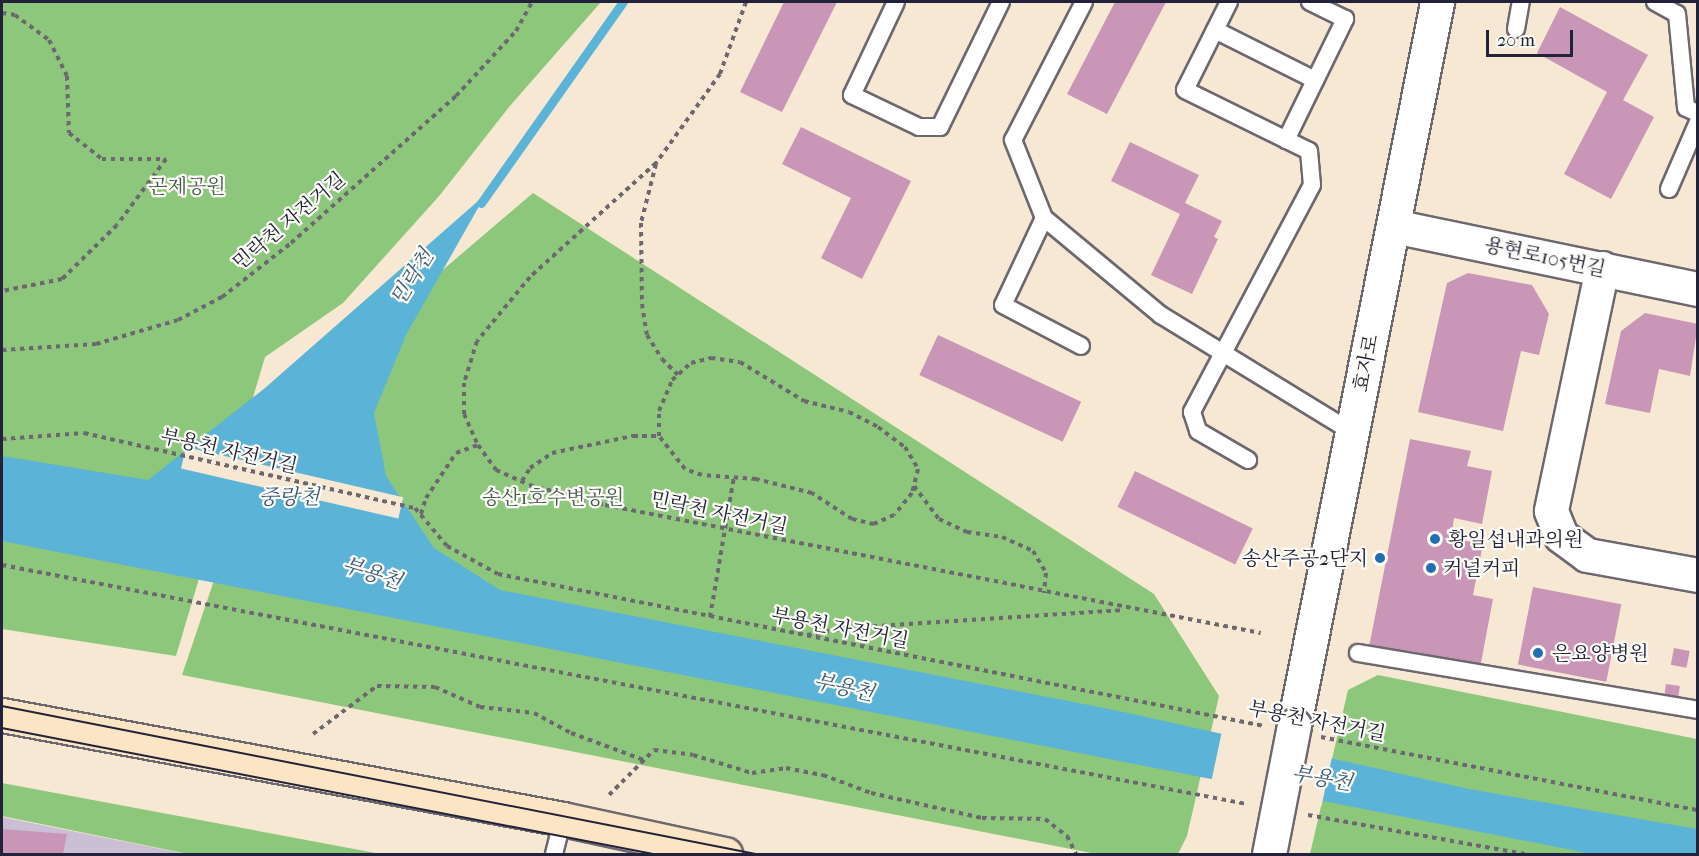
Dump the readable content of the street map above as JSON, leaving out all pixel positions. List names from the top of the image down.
{
  "streets": {
    "street": ["용현로105번길", "효자로"],
    "path": ["민락천 자전거길", "부용천 자전거길"]
  },
  "crossings": [
    ["용현로105번길", "효자로"],
    ["효자로", "부용천 자전거길"]
  ],
  "water": ["민락천", "중랑천", "부용천"],
  "parks": ["곤제공원", "송산1호수변공원"],
  "places": [
    "황일섭내과의원",
    "송산주공2단지",
    "커널커피",
    "은요양병원"
  ],
  "scale_bar": "20 m"
}
